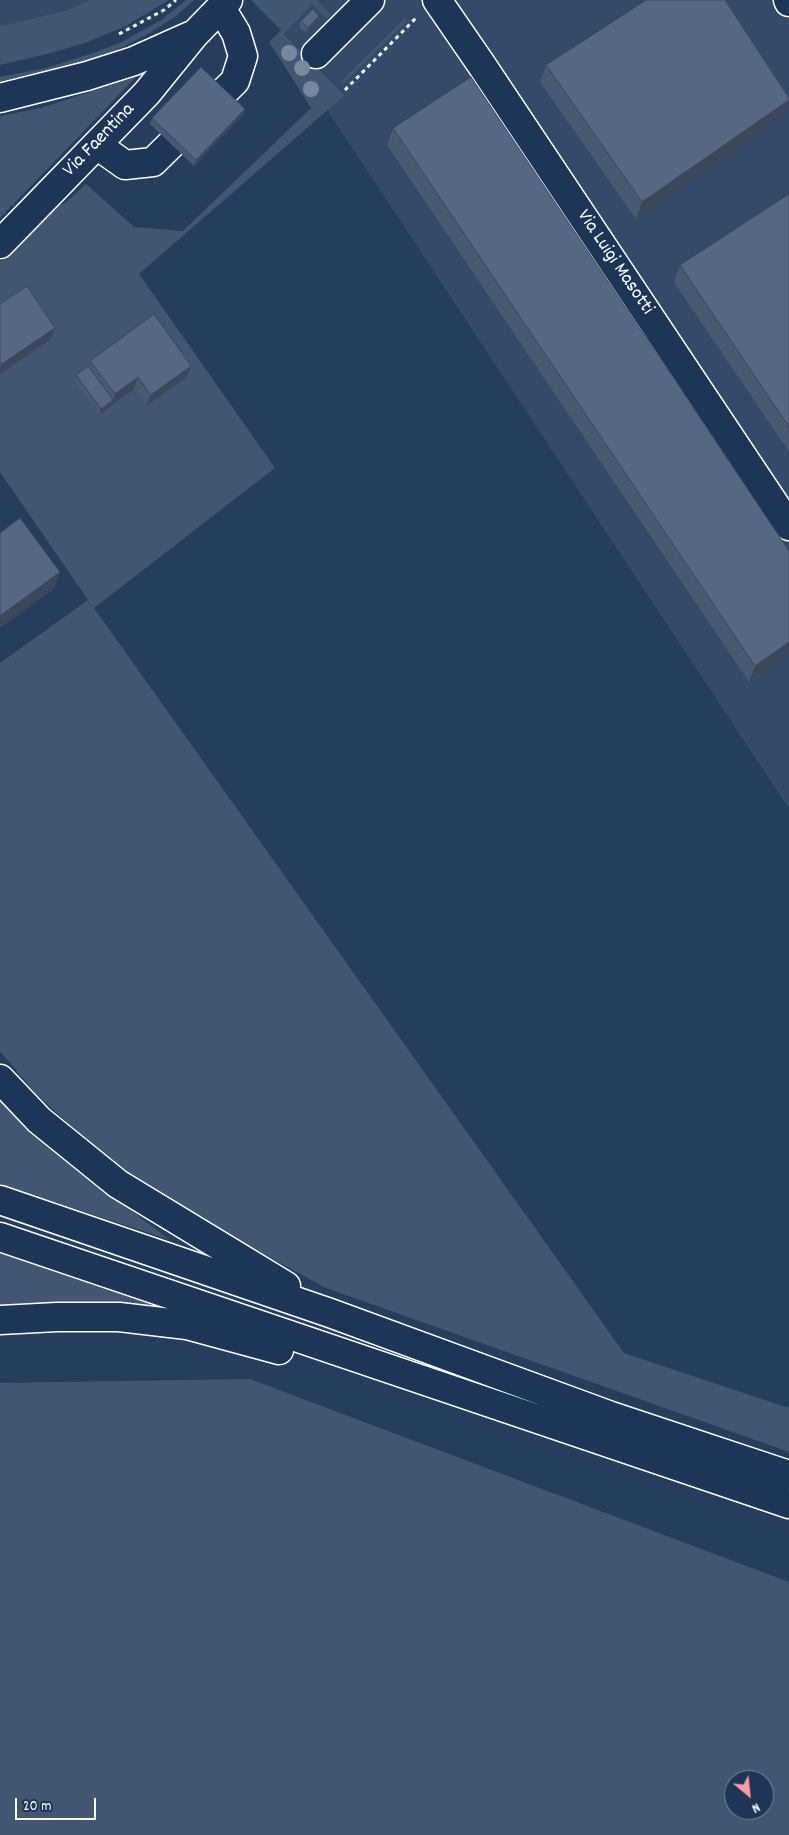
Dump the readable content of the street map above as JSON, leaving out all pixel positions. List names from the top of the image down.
{
  "streets": {
    "main road": ["Via Faentina", "Via Luigi Masotti"]
  },
  "scale_bar": "20 m",
  "north": "bottom right"
}
